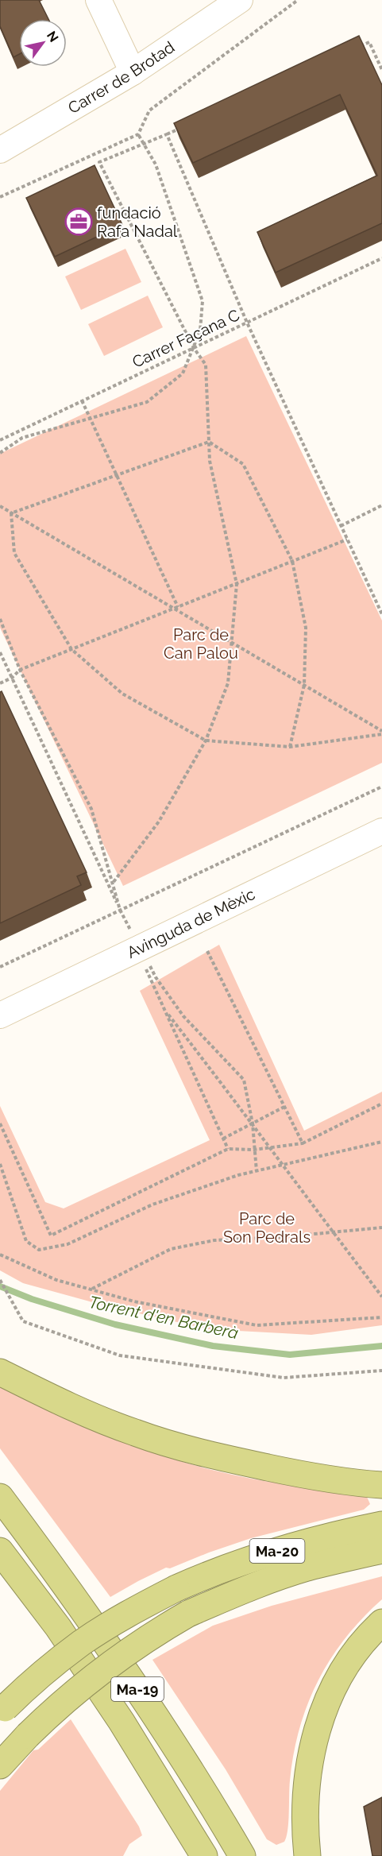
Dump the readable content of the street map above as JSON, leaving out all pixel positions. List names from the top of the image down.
{
  "streets": {
    "highway": ["Ma-20", "Ma-19"],
    "street": ["Carrer de Brotad", "Avinguda de Mèxic"],
    "path": ["Carrer Façana C"]
  },
  "water": ["Torrent d'en Barberà"],
  "parks": ["Parc de Can Palou", "Parc de Son Pedrals"],
  "places": {
    "office": ["fundació Rafa Nadal"]
  },
  "north": "top right"
}
